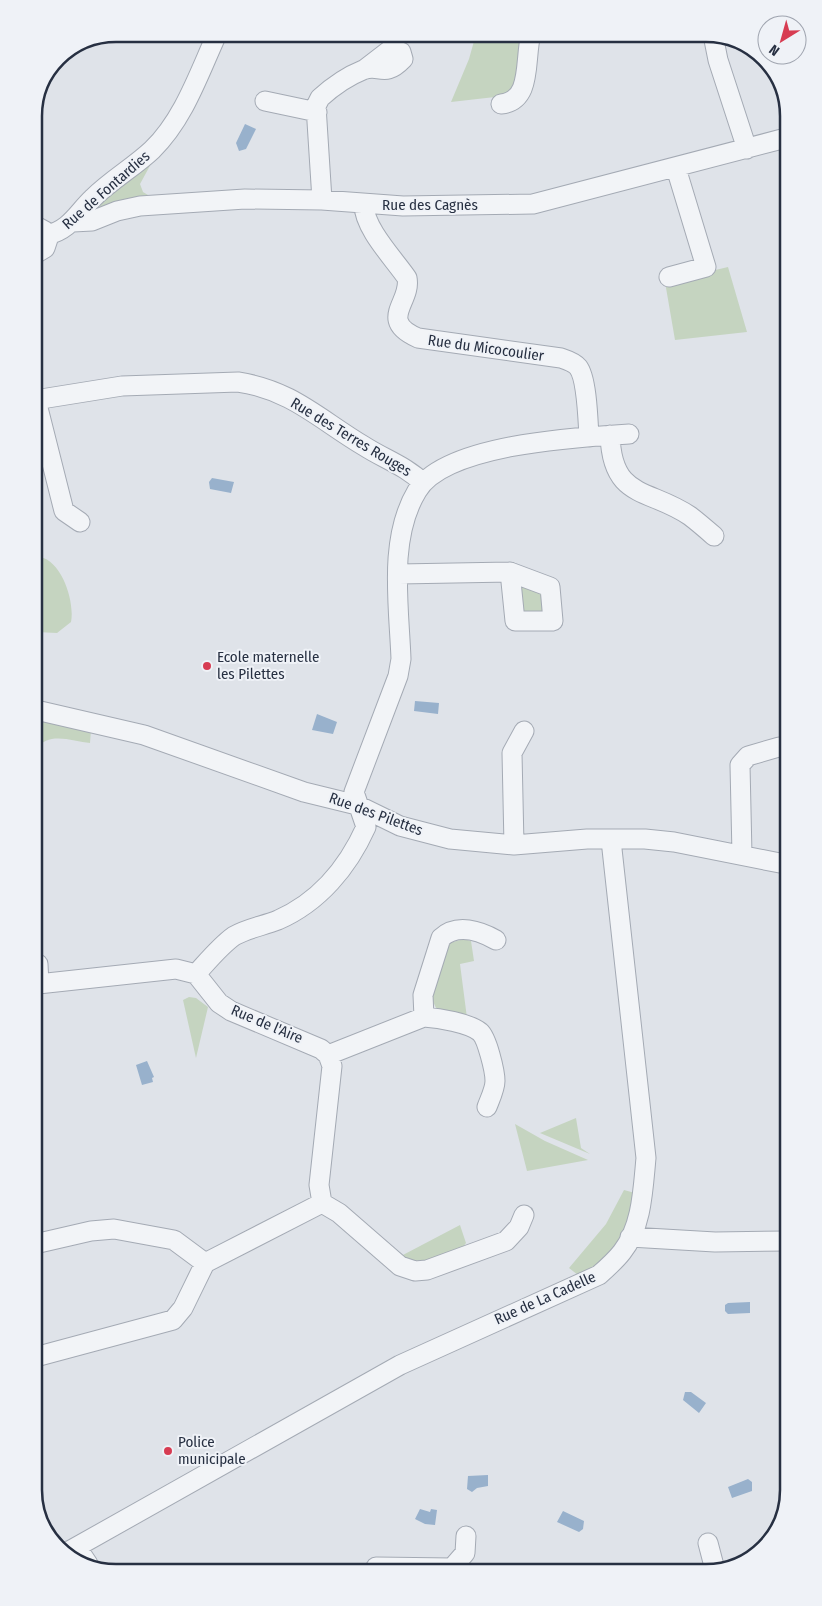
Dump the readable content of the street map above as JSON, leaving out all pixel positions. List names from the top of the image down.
{
  "streets": {
    "street": [
      "Rue de Fontardies",
      "Rue des Cagnès",
      "Rue du Micocoulier",
      "Rue des Terres Rouges",
      "Rue des Pilettes",
      "Rue de l'Aire",
      "Rue de La Cadelle"
    ]
  },
  "crossings": [
    ["Rue de Fontardies", "Rue des Cagnès"],
    ["Rue des Cagnès", "Rue du Micocoulier"],
    ["Rue des Terres Rouges", "Rue des Pilettes"],
    ["Rue des Pilettes", "Rue de La Cadelle"]
  ],
  "places": ["Ecole maternelle les Pilettes", "Police municipale"],
  "north": "bottom left"
}
